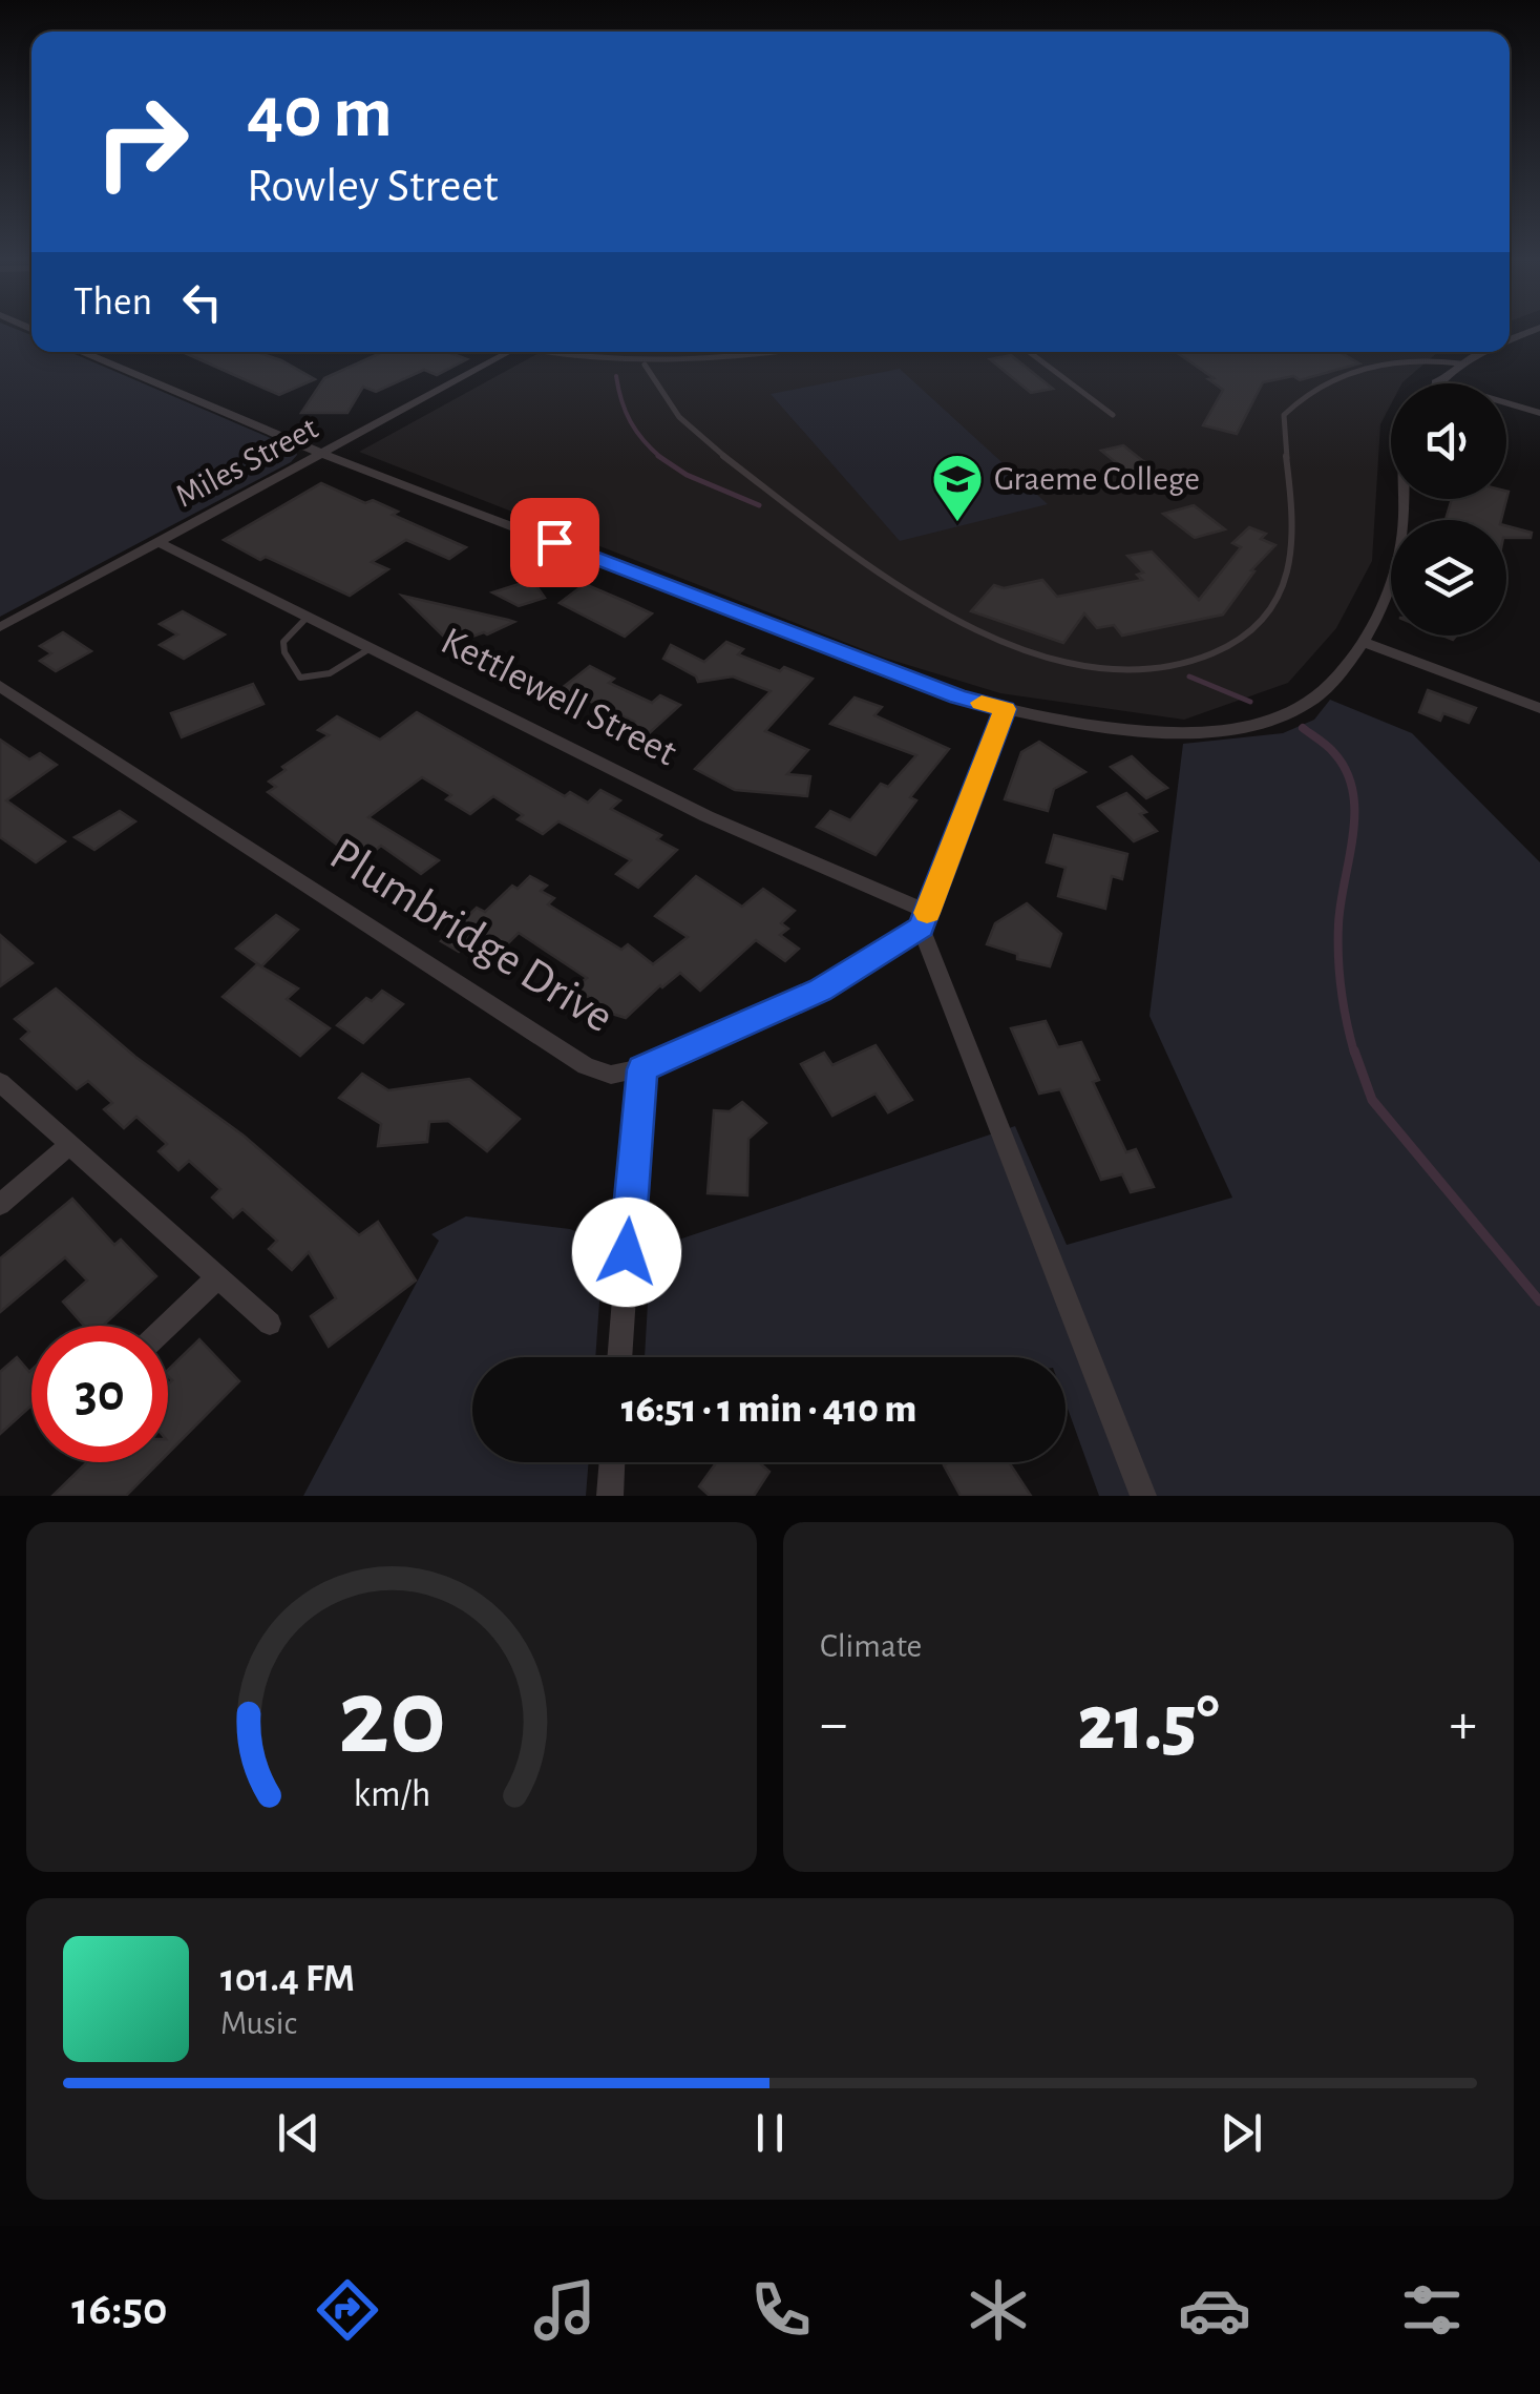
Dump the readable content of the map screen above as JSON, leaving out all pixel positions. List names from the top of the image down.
{
  "streets": {
    "street": ["Miles Street", "Kettlewell Street", "Plumbridge Drive"]
  },
  "crossings": [
    ["Miles Street", "Kettlewell Street"]
  ],
  "places": {
    "school or university": ["Graeme College"]
  },
  "page": {
    "turn": ["40 m", "Rowley Street"],
    "then": "Then",
    "limit": "30",
    "trip": "16:51 · 1 min · 410 m",
    "tile": "Climate",
    "heat": ["−", "21.5°", "+"],
    "song": ["101.4 FM", "Music"],
    "tabs": "16:50",
    "gauge": ["20", "km/h"]
  }
}
